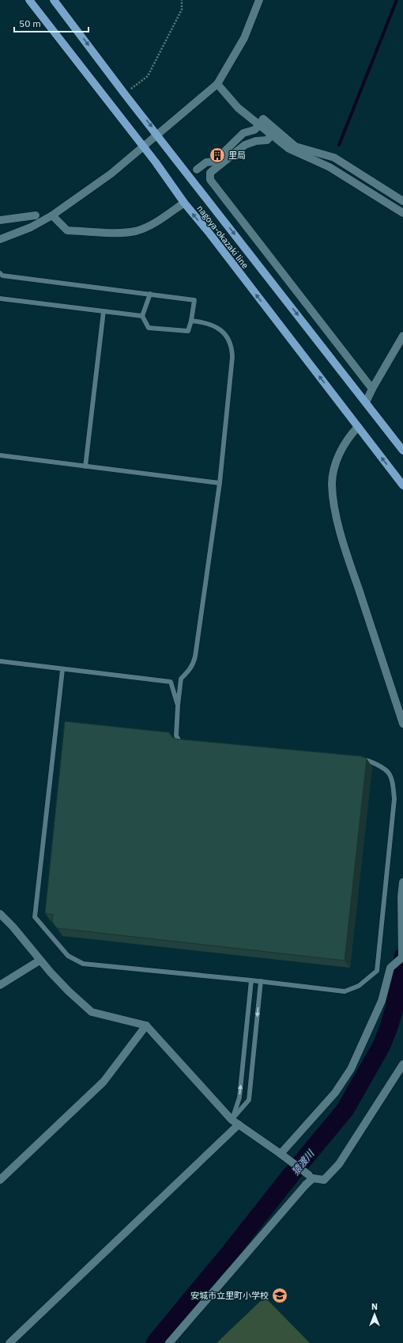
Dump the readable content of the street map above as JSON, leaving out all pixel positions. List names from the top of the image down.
{
  "streets": {
    "main road": ["nagoya-okazaki line"]
  },
  "water": ["猿渡川"],
  "places": {
    "building": ["里局"],
    "school or university": ["安城市立里町小学校"]
  },
  "scale_bar": "50 m",
  "north": "top"
}
